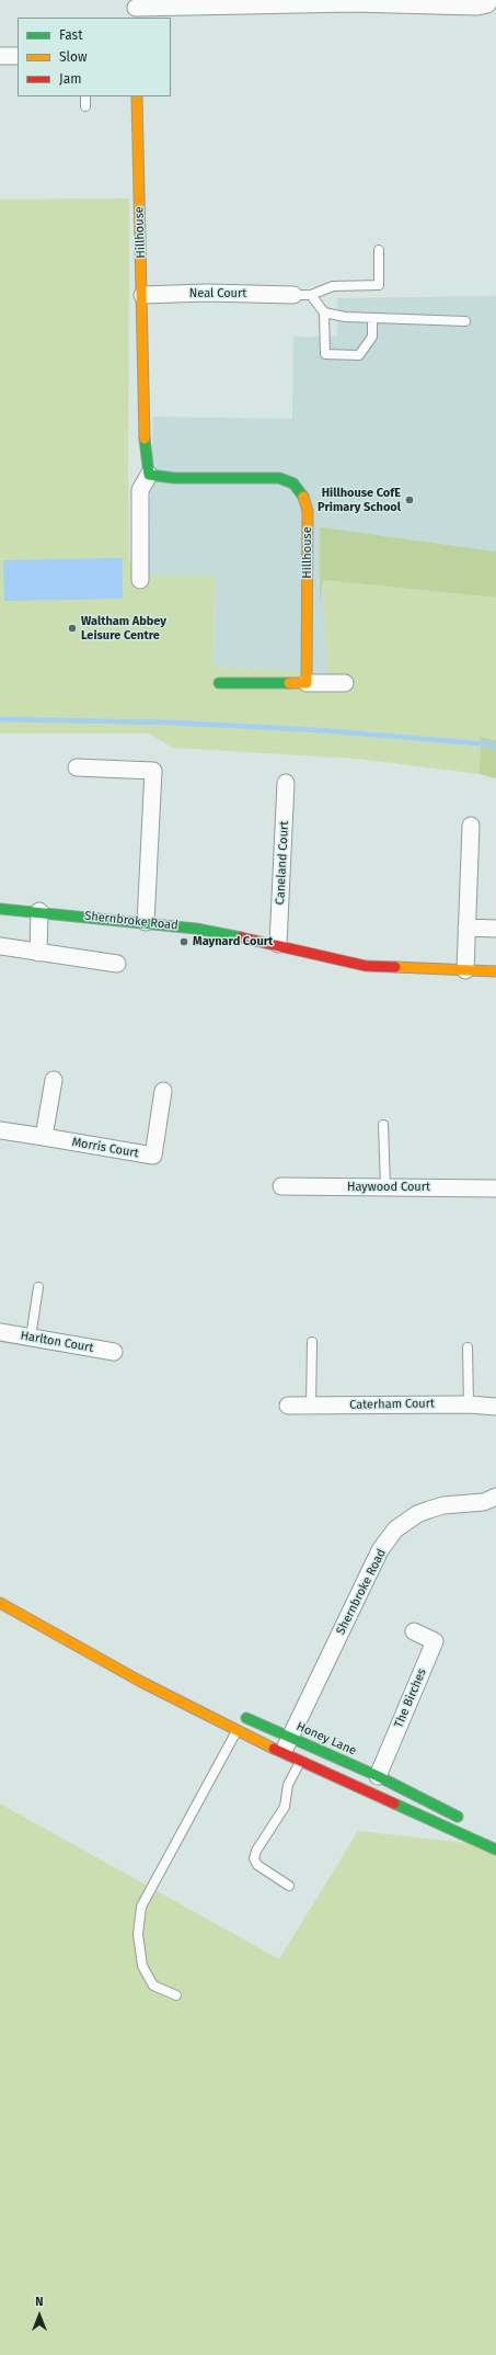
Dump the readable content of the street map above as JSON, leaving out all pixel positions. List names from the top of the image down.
{
  "streets": {
    "street": [
      "Hillhouse",
      "Neal Court",
      "Caneland Court",
      "Shernbroke Road",
      "Morris Court",
      "Haywood Court",
      "Harlton Court",
      "Caterham Court",
      "The Birches",
      "Honey Lane"
    ]
  },
  "crossings": [
    ["Hillhouse", "Neal Court"],
    ["Caneland Court", "Shernbroke Road"],
    ["Shernbroke Road", "Honey Lane"],
    ["The Birches", "Honey Lane"]
  ],
  "places": ["Hillhouse CofE Primary School", "Waltham Abbey Leisure Centre", "Maynard Court"],
  "legend": ["Fast", "Slow", "Jam"],
  "north": "top"
}
